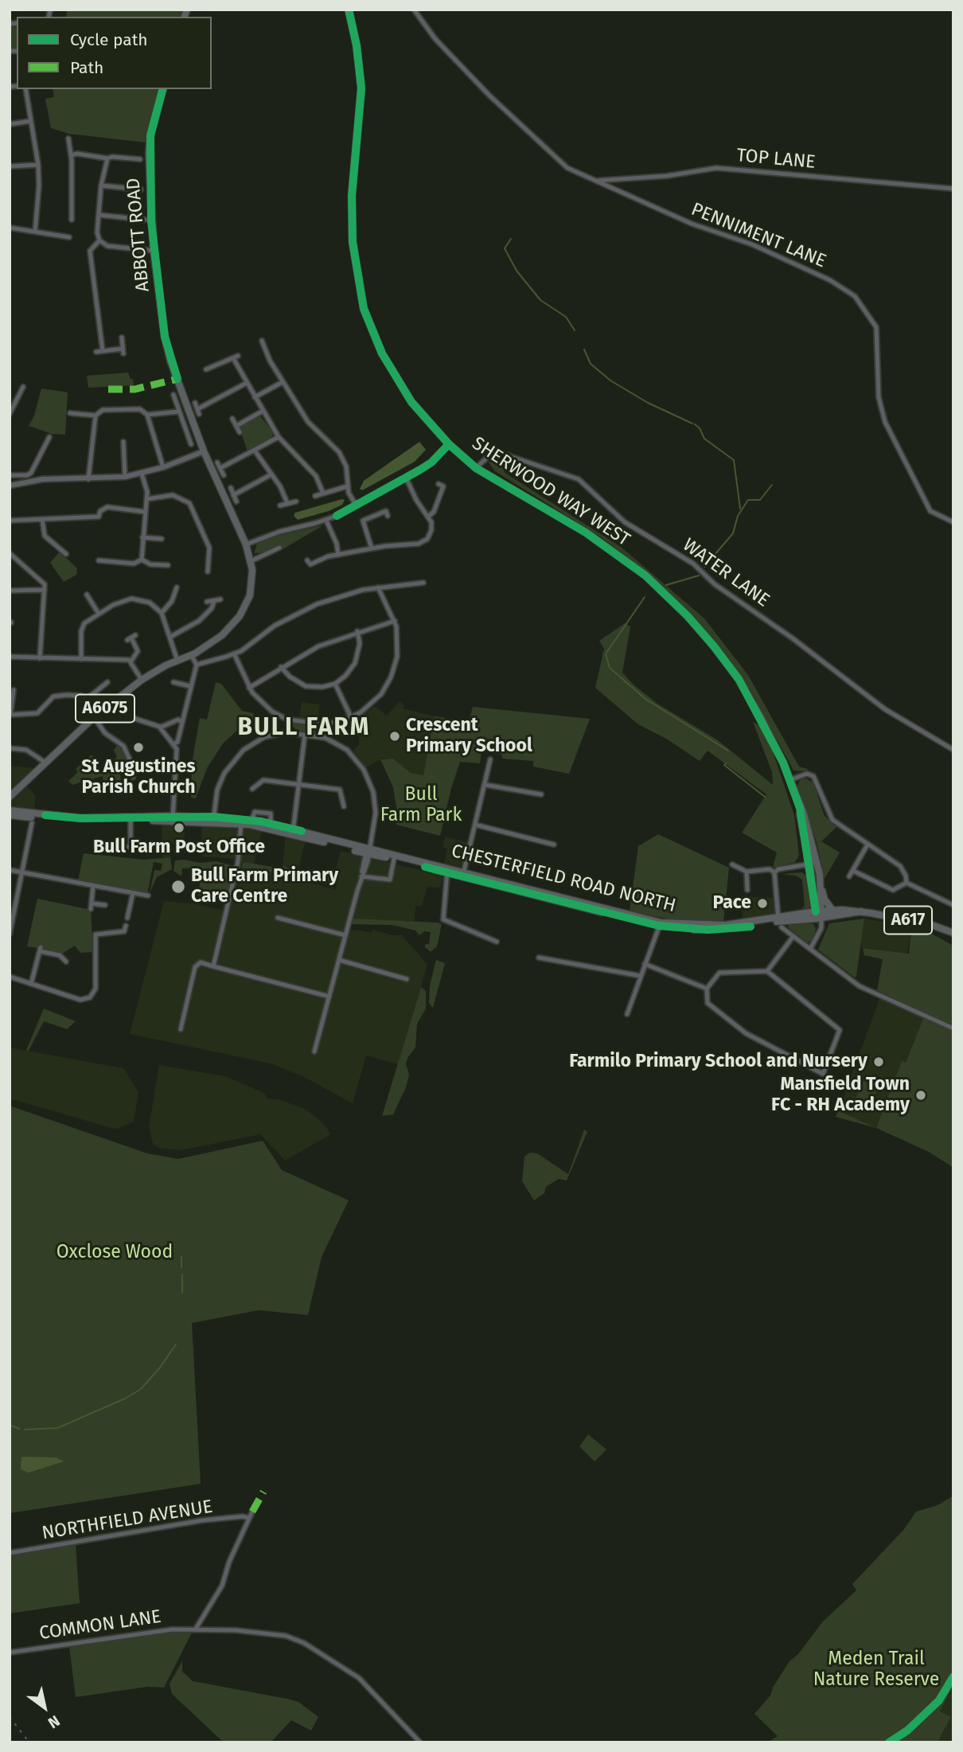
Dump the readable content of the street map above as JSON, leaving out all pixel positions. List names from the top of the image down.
{
  "streets": {
    "highway": ["SHERWOOD WAY WEST", "CHESTERFIELD ROAD NORTH", "A617"],
    "main road": ["ABBOTT ROAD", "A6075"],
    "street": [
      "TOP LANE",
      "PENNIMENT LANE",
      "WATER LANE",
      "NORTHFIELD AVENUE",
      "COMMON LANE"
    ]
  },
  "crossings": [
    ["TOP LANE", "PENNIMENT LANE"],
    ["SHERWOOD WAY WEST", "WATER LANE"],
    ["SHERWOOD WAY WEST", "CHESTERFIELD ROAD NORTH"],
    ["CHESTERFIELD ROAD NORTH", "A617"]
  ],
  "districts": ["BULL FARM"],
  "parks": ["Bull Farm Park", "Oxclose Wood", "Meden Trail Nature Reserve"],
  "places": [
    "Crescent Primary School",
    "St Augustines Parish Church",
    "Bull Farm Post Office",
    "Bull Farm Primary Care Centre",
    "Pace",
    "Farmilo Primary School and Nursery",
    "Mansfield Town FC - RH Academy"
  ],
  "legend": ["Cycle path", "Path"],
  "north": "bottom right"
}
